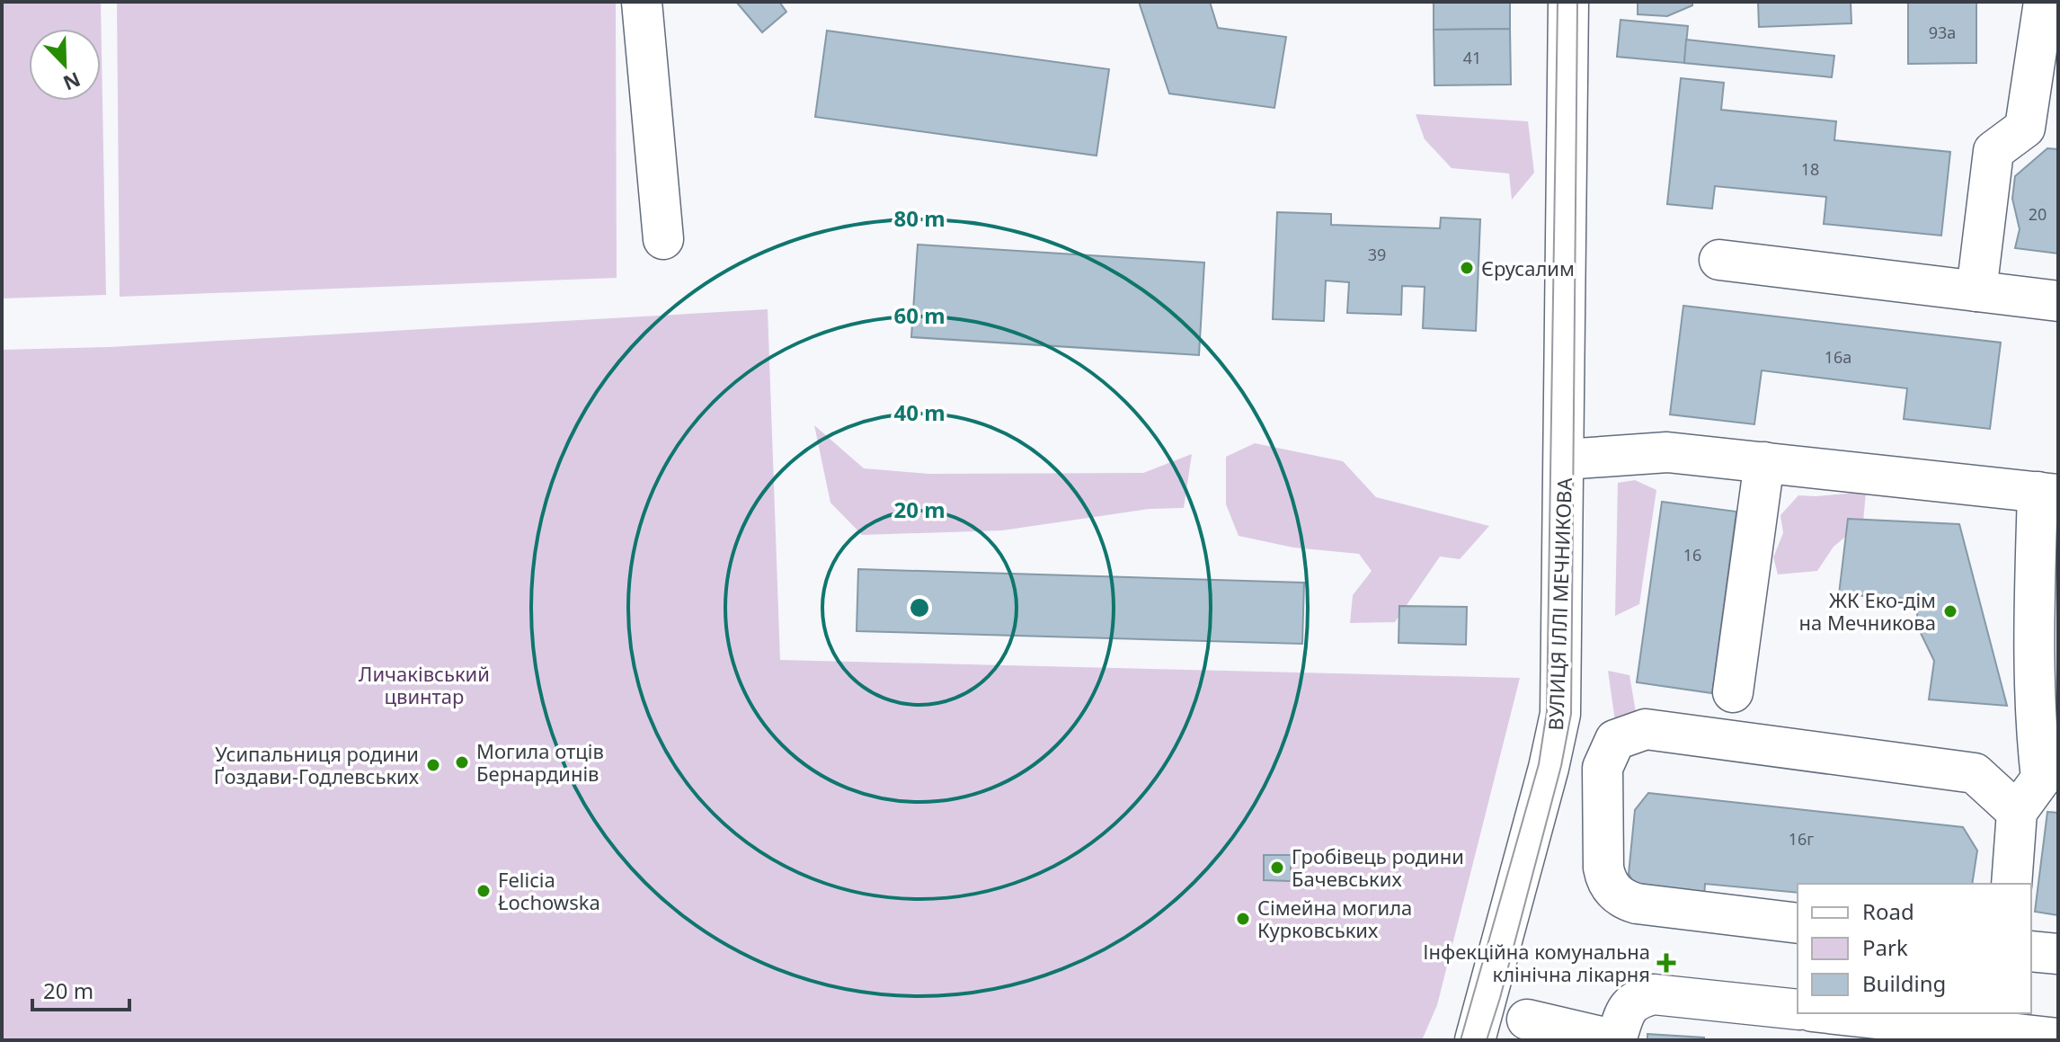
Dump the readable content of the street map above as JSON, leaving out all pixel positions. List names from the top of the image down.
{
  "streets": {
    "main road": ["ВУЛИЦЯ ІЛЛІ МЕЧНИКОВА"]
  },
  "parks": ["Личаківський цвинтар"],
  "places": {
    "other": [
      "Єрусалим",
      "ЖК Еко-дім на Мечникова",
      "Могила отців Бернардинів",
      "Усипальниця родини Ґоздави-Годлевських",
      "Гробівець родини Бачевських",
      "Felicia Łochowska",
      "Сімейна могила Курковських"
    ],
    "health": ["Інфекційна комунальна клінічна лікарня"]
  },
  "house_numbers": [
    "93а",
    "41",
    "18",
    "20",
    "39",
    "16а",
    "16",
    "16г"
  ],
  "legend": ["Road", "Park", "Building"],
  "scale_bar": "20 m",
  "north": "bottom right",
  "rings": [
    "80 m",
    "60 m",
    "40 m",
    "20 m"
  ]
}
